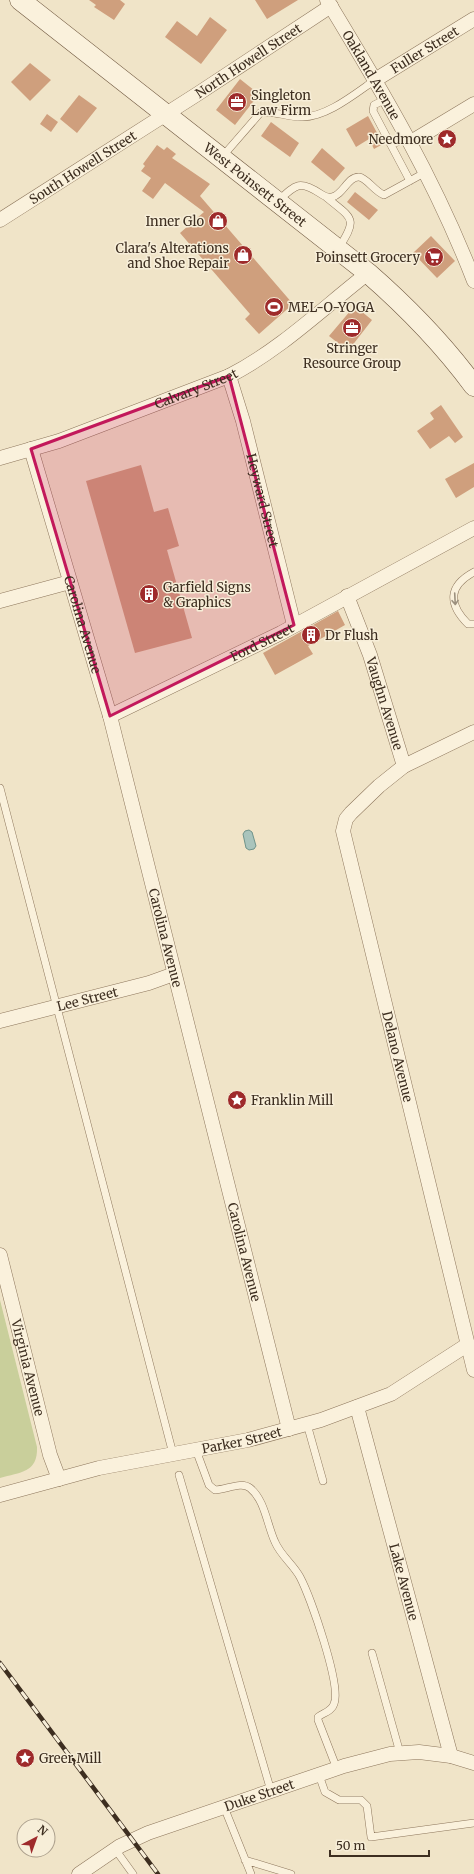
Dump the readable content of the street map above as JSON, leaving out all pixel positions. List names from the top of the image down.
{
  "streets": {
    "main road": ["West Poinsett Street"],
    "street": [
      "Fuller Street",
      "North Howell Street",
      "Oakland Avenue",
      "South Howell Street",
      "Calvary Street",
      "Heyward Street",
      "Carolina Avenue",
      "Ford Street",
      "Vaughn Avenue",
      "Lee Street",
      "Delano Avenue",
      "Virginia Avenue",
      "Parker Street",
      "Lake Avenue",
      "Duke Street"
    ]
  },
  "crossings": [
    ["Fuller Street", "Oakland Avenue"],
    ["North Howell Street", "Oakland Avenue"],
    ["North Howell Street", "South Howell Street"],
    ["North Howell Street", "West Poinsett Street"],
    ["South Howell Street", "West Poinsett Street"],
    ["West Poinsett Street", "Calvary Street"],
    ["Calvary Street", "Heyward Street"],
    ["Calvary Street", "Carolina Avenue"],
    ["Heyward Street", "Ford Street"],
    ["Carolina Avenue", "Ford Street"],
    ["Carolina Avenue", "Lee Street"],
    ["Carolina Avenue", "Parker Street"],
    ["Ford Street", "Vaughn Avenue"],
    ["Vaughn Avenue", "Delano Avenue"],
    ["Delano Avenue", "Parker Street"],
    ["Virginia Avenue", "Parker Street"],
    ["Parker Street", "Lake Avenue"],
    ["Lake Avenue", "Duke Street"]
  ],
  "places": {
    "office": ["Singleton Law Firm", "Stringer Resource Group"],
    "place": ["Needmore", "Franklin Mill", "Greer Mill"],
    "shop": ["Inner Glo", "Clara's Alterations and Shoe Repair"],
    "supermarket": ["Poinsett Grocery"],
    "sports": ["MEL-O-YOGA"],
    "building": ["Garfield Signs & Graphics", "Dr Flush"]
  },
  "scale_bar": "50 m",
  "north": "top right"
}
